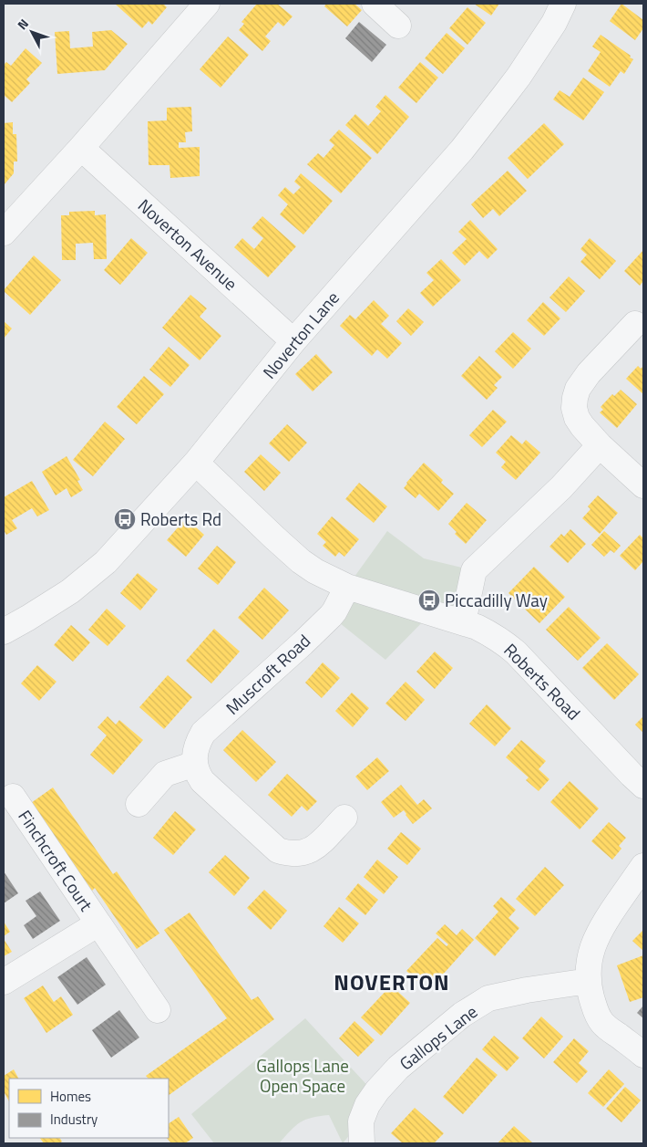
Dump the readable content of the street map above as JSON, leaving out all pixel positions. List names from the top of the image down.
{
  "streets": {
    "street": [
      "Noverton Avenue",
      "Noverton Lane",
      "Muscroft Road",
      "Roberts Road",
      "Finchcroft Court",
      "Gallops Lane"
    ]
  },
  "crossings": [
    ["Noverton Avenue", "Noverton Lane"],
    ["Noverton Lane", "Roberts Road"],
    ["Muscroft Road", "Roberts Road"]
  ],
  "districts": ["NOVERTON"],
  "parks": ["Gallops Lane Open Space"],
  "places": {
    "bus stop": ["Roberts Rd", "Piccadilly Way"]
  },
  "legend": ["Homes", "Industry"],
  "north": "top left"
}
